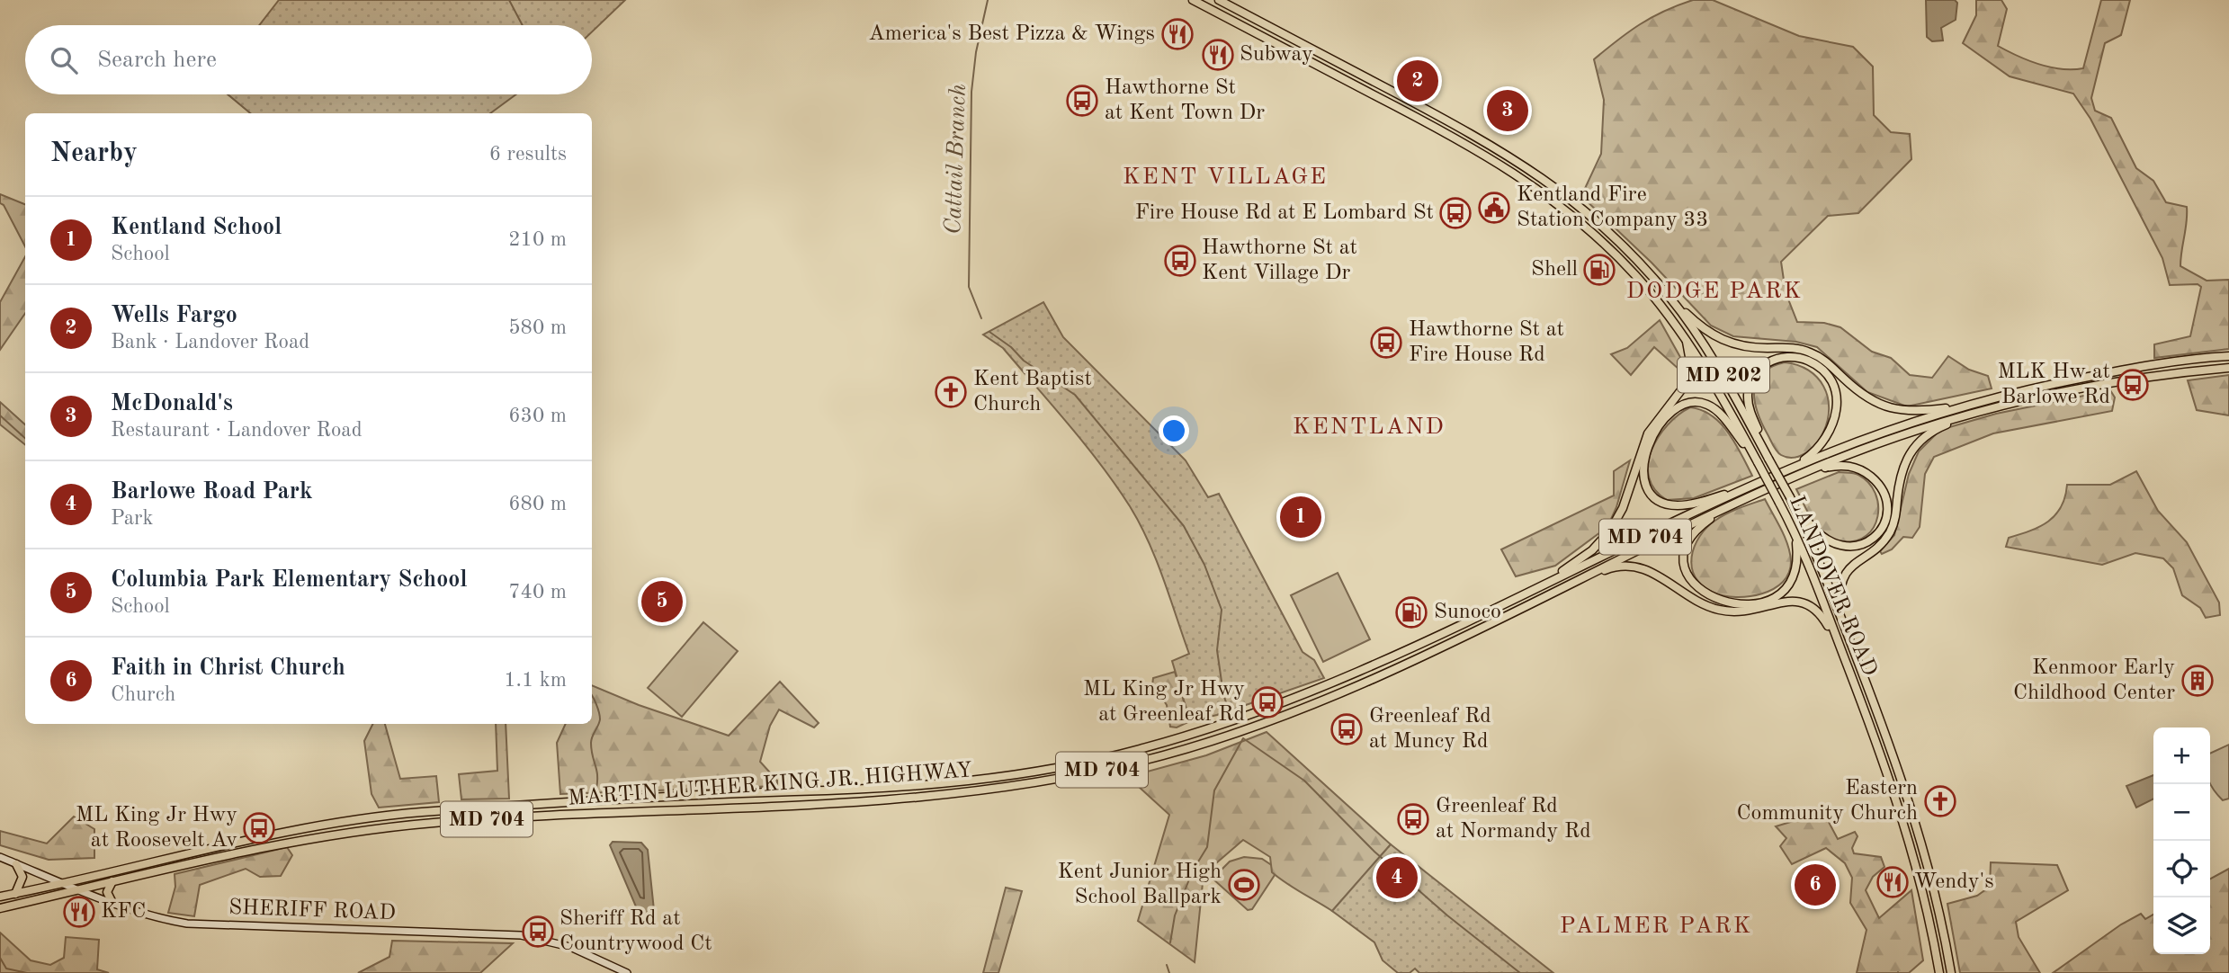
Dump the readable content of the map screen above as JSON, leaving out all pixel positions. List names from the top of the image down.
{
  "streets": {
    "main road": [
      "MD 202",
      "MD 704",
      "LANDOVER ROAD",
      "MARTIN LUTHER KING JR. HIGHWAY",
      "SHERIFF ROAD"
    ]
  },
  "crossings": [
    ["MARTIN LUTHER KING JR. HIGHWAY", "SHERIFF ROAD"]
  ],
  "districts": [
    "KENT VILLAGE",
    "DODGE PARK",
    "KENTLAND",
    "PALMER PARK"
  ],
  "water": ["Cattail Branch"],
  "places": {
    "restaurant": [
      "America's Best Pizza & Wings",
      "Subway",
      "Wendy's",
      "KFC"
    ],
    "bus stop": [
      "Hawthorne St at Kent Town Dr",
      "Fire House Rd at E Lombard St",
      "Hawthorne St at Kent Village Dr",
      "Hawthorne St at Fire House Rd",
      "MLK Hw at Barlowe Rd",
      "ML King Jr Hwy at Greenleaf Rd",
      "Greenleaf Rd at Muncy Rd",
      "Greenleaf Rd at Normandy Rd",
      "ML King Jr Hwy at Roosevelt Av",
      "Sheriff Rd at Countrywood Ct"
    ],
    "public building": ["Kentland Fire Station Company 33"],
    "fuel station": ["Shell", "Sunoco"],
    "church": ["Kent Baptist Church", "Eastern Community Church"],
    "building": ["Kenmoor Early Childhood Center"],
    "sports": ["Kent Junior High School Ballpark"]
  },
  "page": {
    "search": "Search here",
    "pins": [
      "2",
      "3",
      "1",
      "5",
      "4",
      "6"
    ],
    "heading": ["Nearby", "6 results"],
    "list": [
      {
        "mark": "1",
        "name": "Kentland School",
        "note": "School",
        "value": "210 m"
      },
      {
        "mark": "2",
        "name": "Wells Fargo",
        "note": "Bank · Landover Road",
        "value": "580 m"
      },
      {
        "mark": "3",
        "name": "McDonald's",
        "note": "Restaurant · Landover Road",
        "value": "630 m"
      },
      {
        "mark": "4",
        "name": "Barlowe Road Park",
        "note": "Park",
        "value": "680 m"
      },
      {
        "mark": "5",
        "name": "Columbia Park Elementary School",
        "note": "School",
        "value": "740 m"
      },
      {
        "mark": "6",
        "name": "Faith in Christ Church",
        "note": "Church",
        "value": "1.1 km"
      }
    ],
    "map_buttons": ["+", "−"]
  }
}
